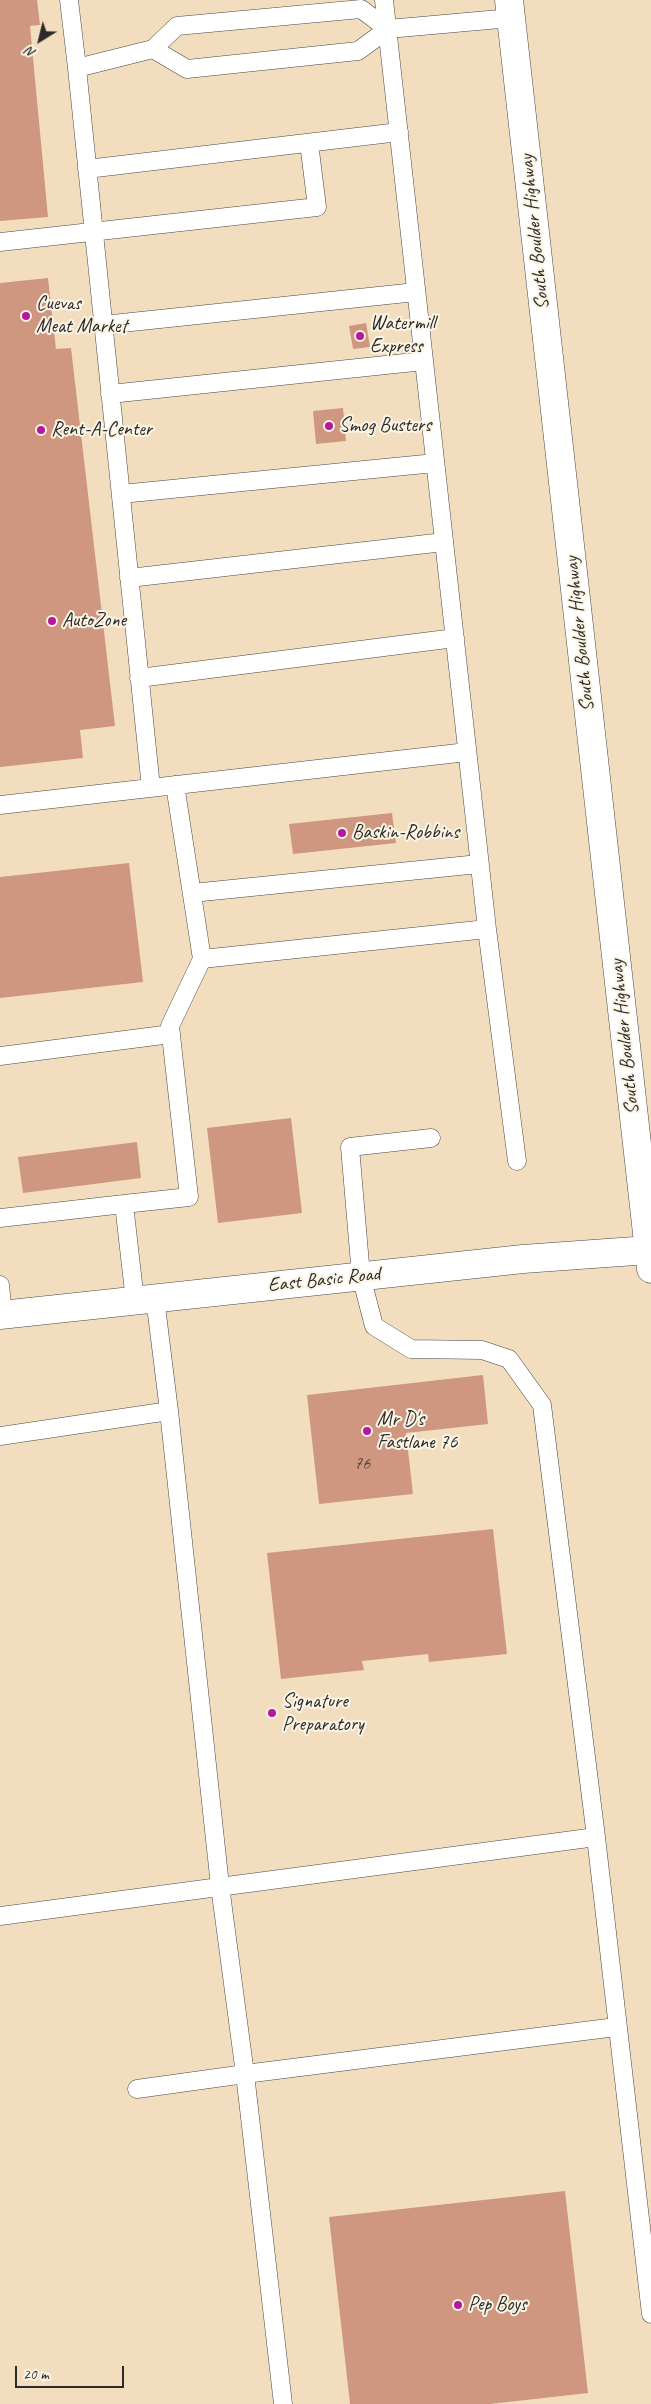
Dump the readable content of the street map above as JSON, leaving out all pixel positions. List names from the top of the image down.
{
  "streets": {
    "main road": ["South Boulder Highway", "East Basic Road"]
  },
  "crossings": [
    ["South Boulder Highway", "East Basic Road"]
  ],
  "places": [
    "Cuevas Meat Market",
    "Watermill Express",
    "Smog Busters",
    "Rent-A-Center",
    "AutoZone",
    "Baskin-Robbins",
    "Mr D's Fastlane 76",
    "Signature Preparatory",
    "Pep Boys"
  ],
  "house_numbers": ["76"],
  "scale_bar": "20 m",
  "north": "bottom left"
}
